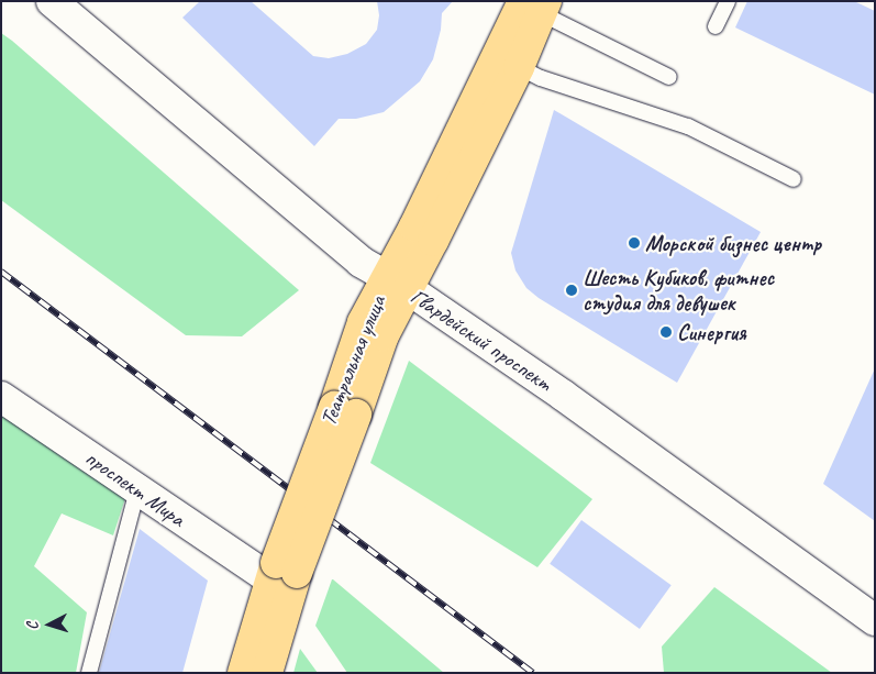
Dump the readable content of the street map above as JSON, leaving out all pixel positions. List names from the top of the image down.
{
  "streets": {
    "main road": ["Гвардейский проспект", "Театральная улица", "проспект Мира"]
  },
  "crossings": [
    ["Гвардейский проспект", "Театральная улица"],
    ["Театральная улица", "проспект Мира"]
  ],
  "places": ["Морской бизнес центр", "Шесть Кубиков, фитнес студия для девушек", "Синергия"],
  "north": "left"
}
